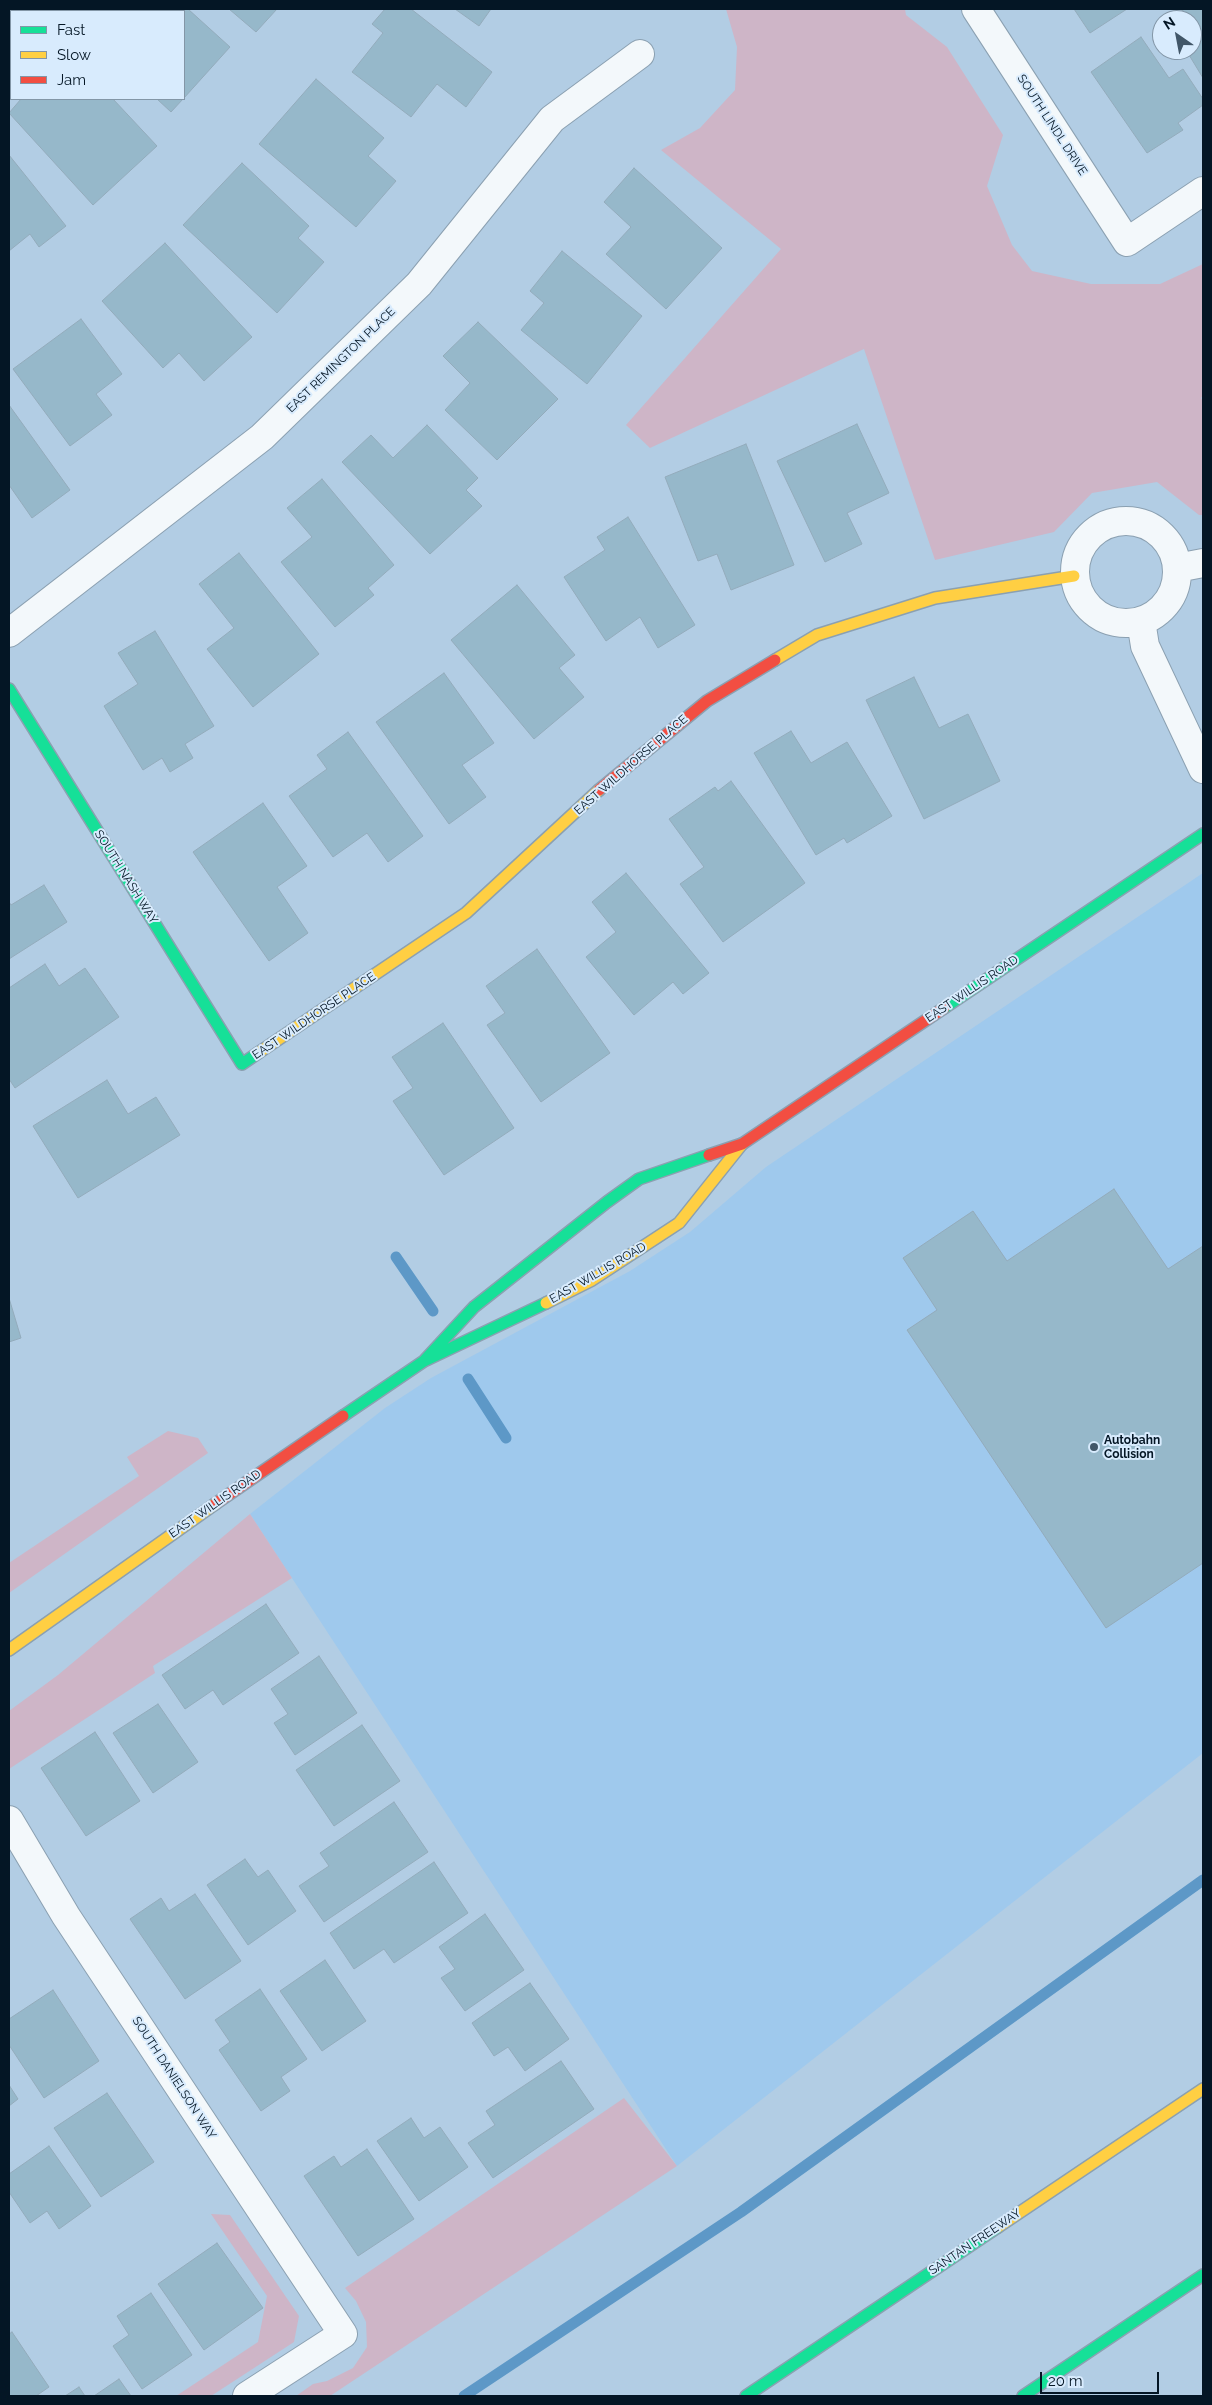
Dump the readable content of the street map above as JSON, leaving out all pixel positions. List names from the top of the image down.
{
  "streets": {
    "main road": [
      "EAST WILDHORSE PLACE",
      "SOUTH NASH WAY",
      "EAST WILLIS ROAD",
      "SANTAN FREEWAY"
    ],
    "street": ["SOUTH LINDL DRIVE", "EAST REMINGTON PLACE", "SOUTH DANIELSON WAY"]
  },
  "crossings": [
    ["EAST WILDHORSE PLACE", "SOUTH NASH WAY"]
  ],
  "places": ["Autobahn Collision"],
  "legend": ["Fast", "Slow", "Jam"],
  "scale_bar": "20 m",
  "north": "top left"
}
